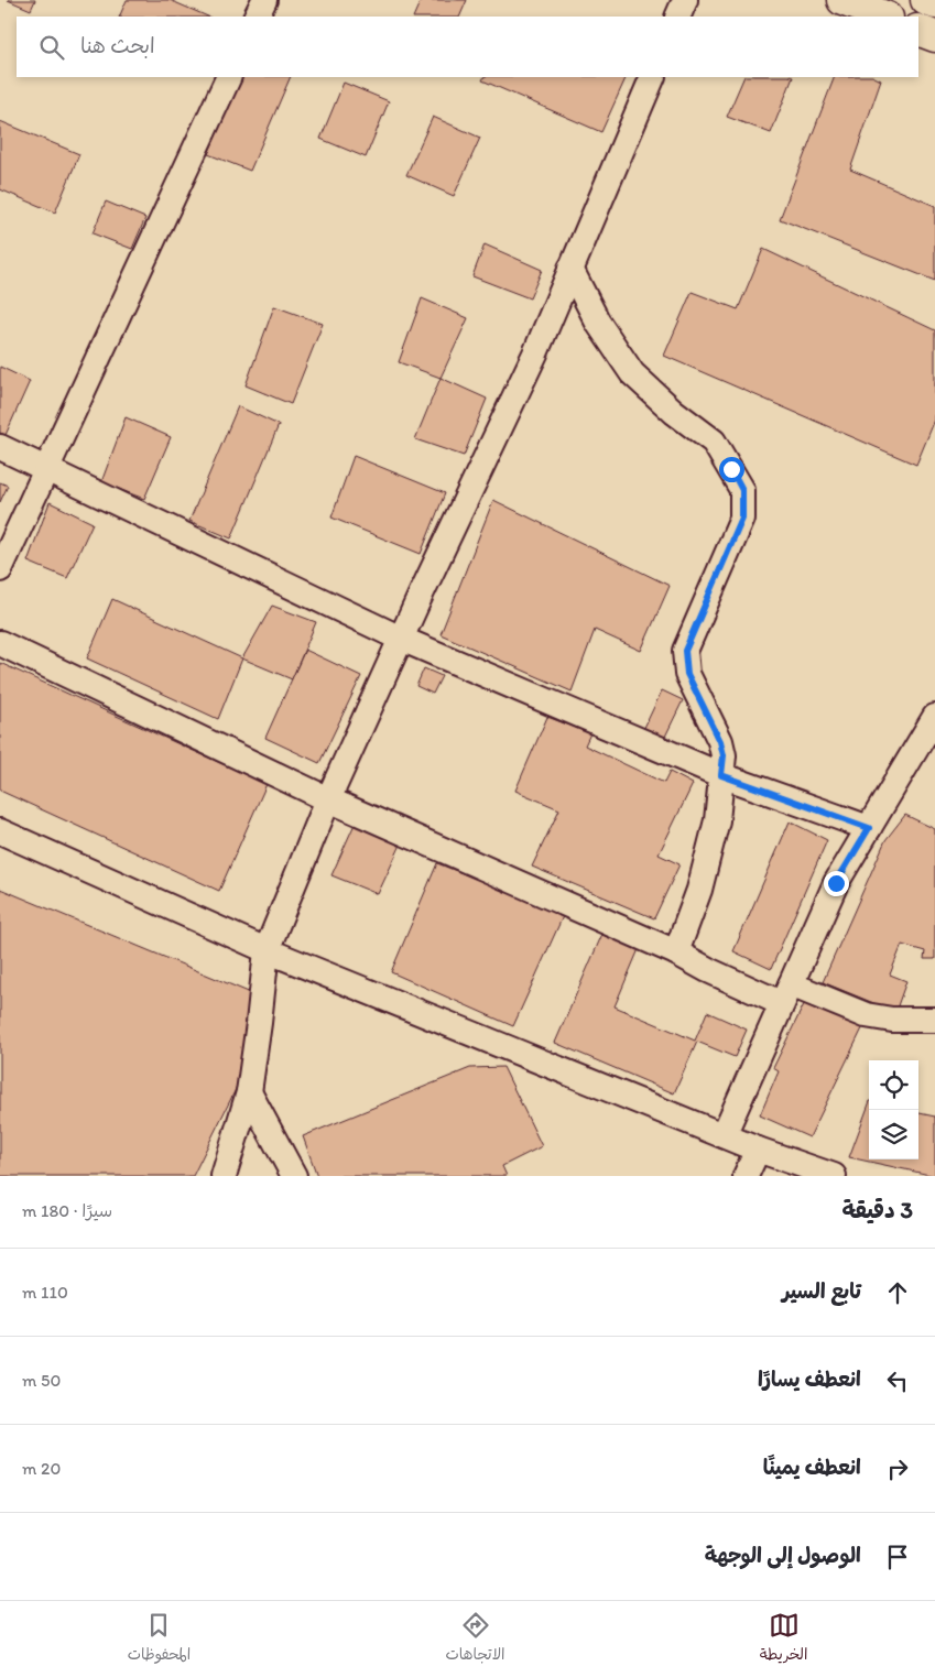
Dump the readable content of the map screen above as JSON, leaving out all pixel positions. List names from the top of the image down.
{
  "page": {
    "search": "ابحث هنا",
    "heading": ["3 دقيقة", "سيرًا · 180 m"],
    "list": [
      ["تابع السير", "110 m"],
      ["انعطف يسارًا", "50 m"],
      ["انعطف يمينًا", "20 m"],
      "الوصول إلى الوجهة"
    ],
    "nav": ["الخريطة", "الاتجاهات", "المحفوظات"]
  }
}
